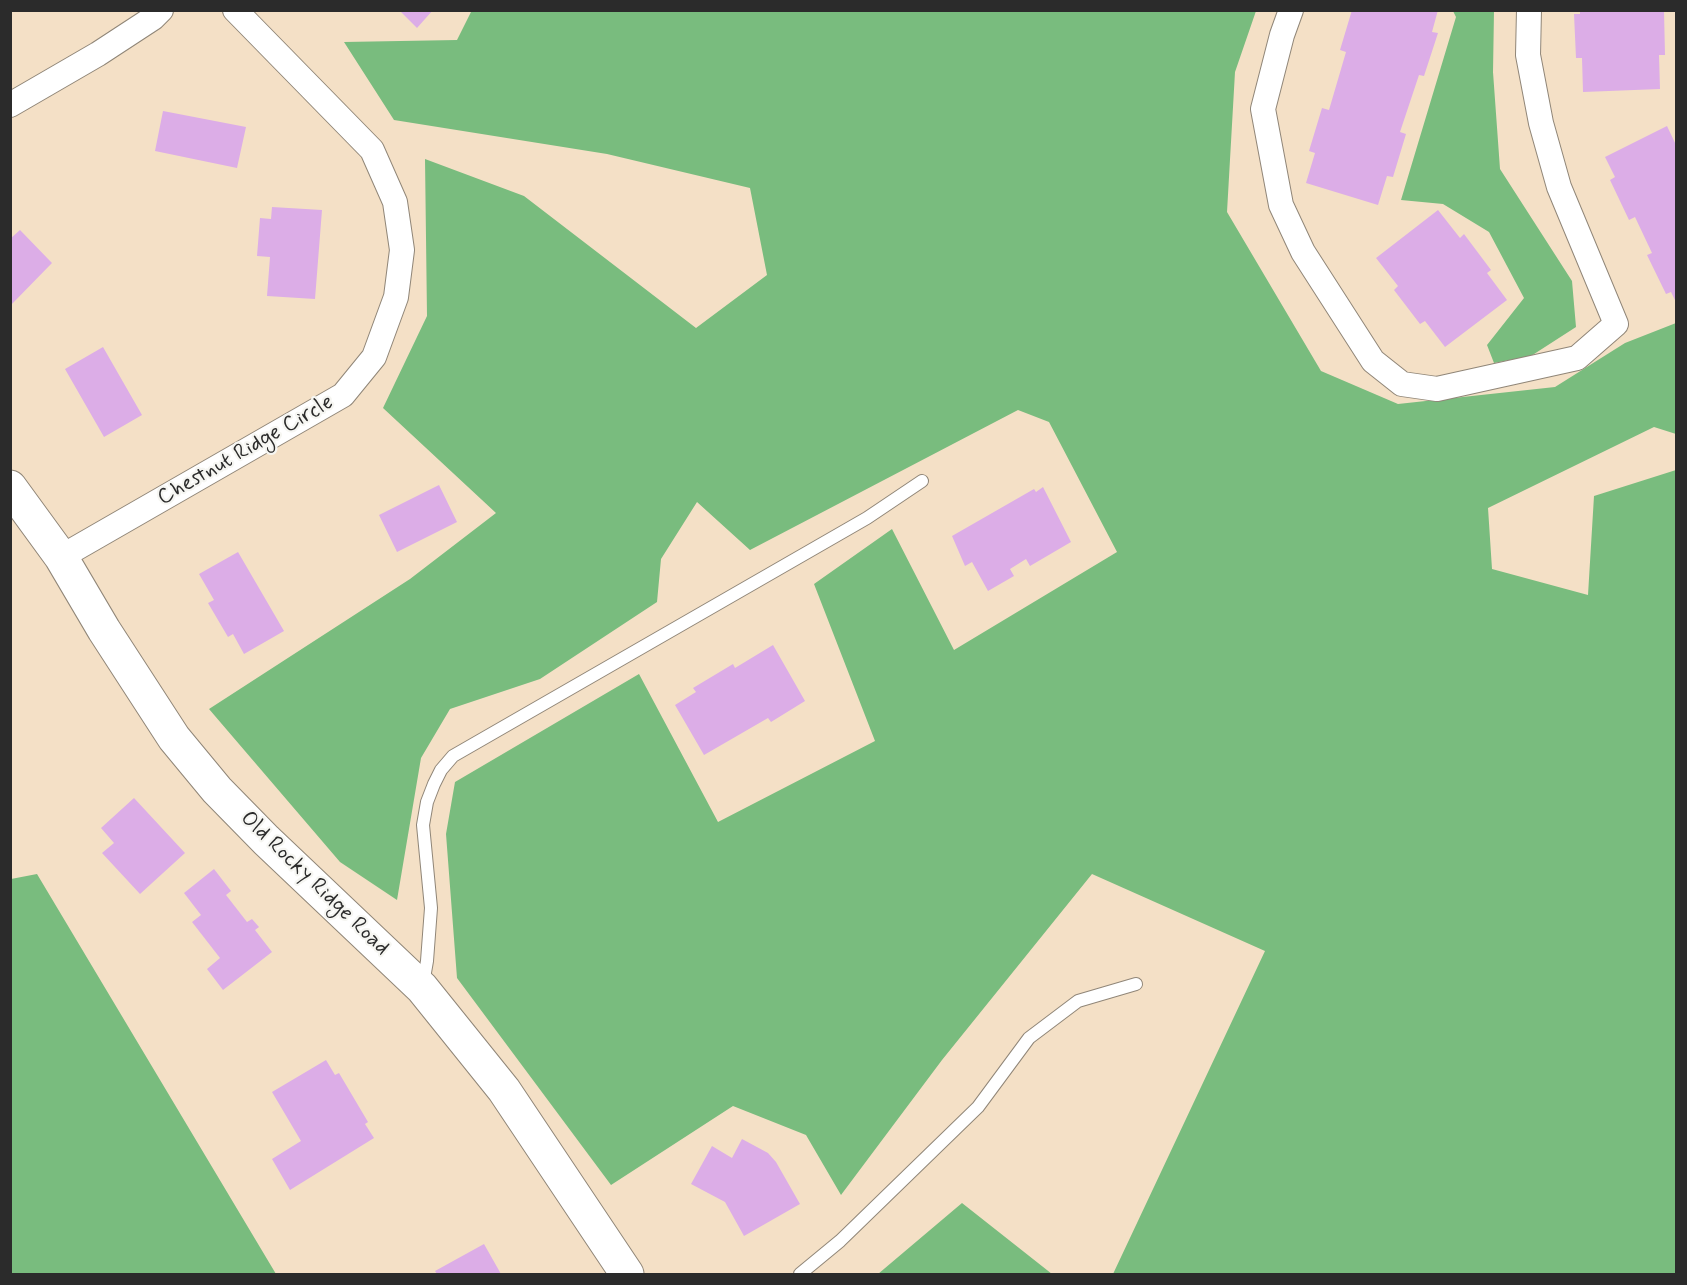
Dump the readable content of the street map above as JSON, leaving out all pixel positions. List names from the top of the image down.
{
  "streets": {
    "street": ["Chestnut Ridge Circle", "Old Rocky Ridge Road"]
  },
  "crossings": [
    ["Chestnut Ridge Circle", "Old Rocky Ridge Road"]
  ]
}
